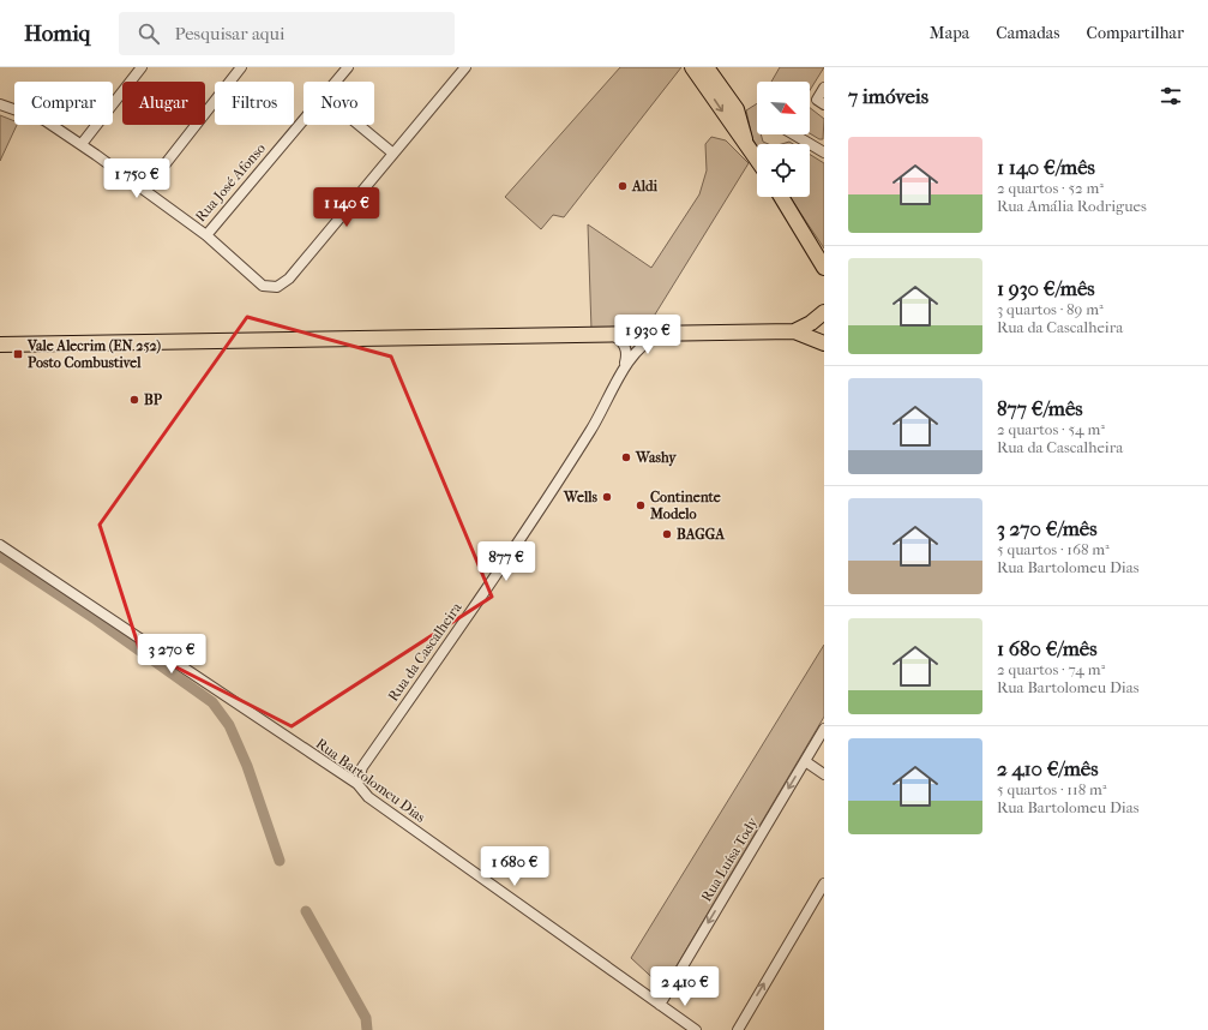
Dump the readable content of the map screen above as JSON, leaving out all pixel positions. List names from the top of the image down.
{
  "streets": {
    "street": [
      "Rua José Afonso",
      "Rua da Cascalheira",
      "Rua Bartolomeu Dias",
      "Rua Luísa Tody"
    ]
  },
  "crossings": [
    ["Rua da Cascalheira", "Rua Bartolomeu Dias"],
    ["Rua Bartolomeu Dias", "Rua Luísa Tody"]
  ],
  "places": {
    "other": [
      "Aldi",
      "BP",
      "Washy",
      "Wells",
      "Continente Modelo",
      "BAGGA"
    ],
    "transit": ["Vale Alecrim (EN 252) Posto Combustivel"]
  },
  "north": "bottom right",
  "page": {
    "header": "Homiq",
    "search": "Pesquisar aqui",
    "nav": ["Mapa", "Camadas", "Compartilhar"],
    "heading": "7 imóveis",
    "chip": [
      "Comprar",
      "Alugar",
      "Filtros",
      "Novo"
    ],
    "list": [
      {
        "name": "1 140 €/mês",
        "note": "2 quartos · 52 m² · Rua Amália Rodrigues"
      },
      {
        "name": "1 930 €/mês",
        "note": "3 quartos · 89 m² · Rua da Cascalheira"
      },
      {
        "name": "877 €/mês",
        "note": "2 quartos · 54 m² · Rua da Cascalheira"
      },
      {
        "name": "3 270 €/mês",
        "note": "5 quartos · 168 m² · Rua Bartolomeu Dias"
      },
      {
        "name": "1 680 €/mês",
        "note": "2 quartos · 74 m² · Rua Bartolomeu Dias"
      },
      {
        "name": "2 410 €/mês",
        "note": "5 quartos · 118 m² · Rua Bartolomeu Dias"
      }
    ],
    "price": [
      "1 750 €",
      "1 140 €",
      "1 930 €",
      "877 €",
      "3 270 €",
      "1 680 €",
      "2 410 €"
    ]
  }
}
